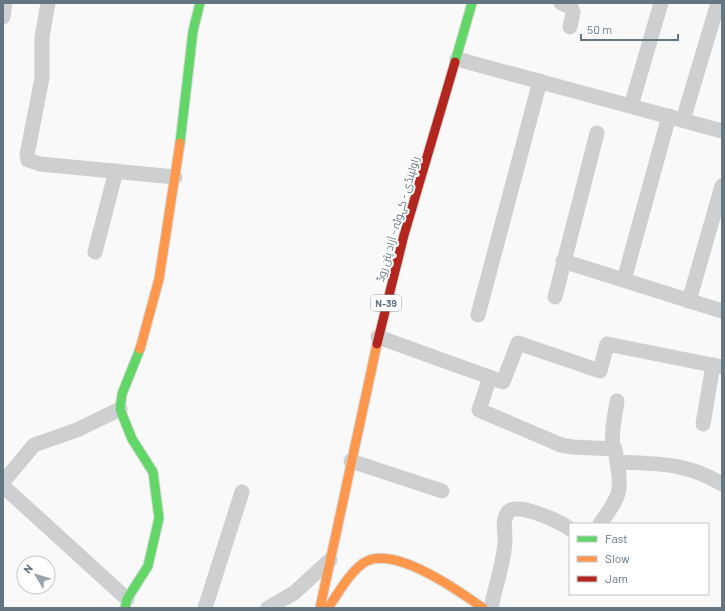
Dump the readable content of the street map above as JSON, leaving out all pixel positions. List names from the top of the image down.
{
  "streets": {
    "main road": ["راولپنڈی - کہوٹہ - آزاد پتن روڈ", "N-39"]
  },
  "legend": ["Fast", "Slow", "Jam"],
  "scale_bar": "50 m",
  "north": "top left"
}
